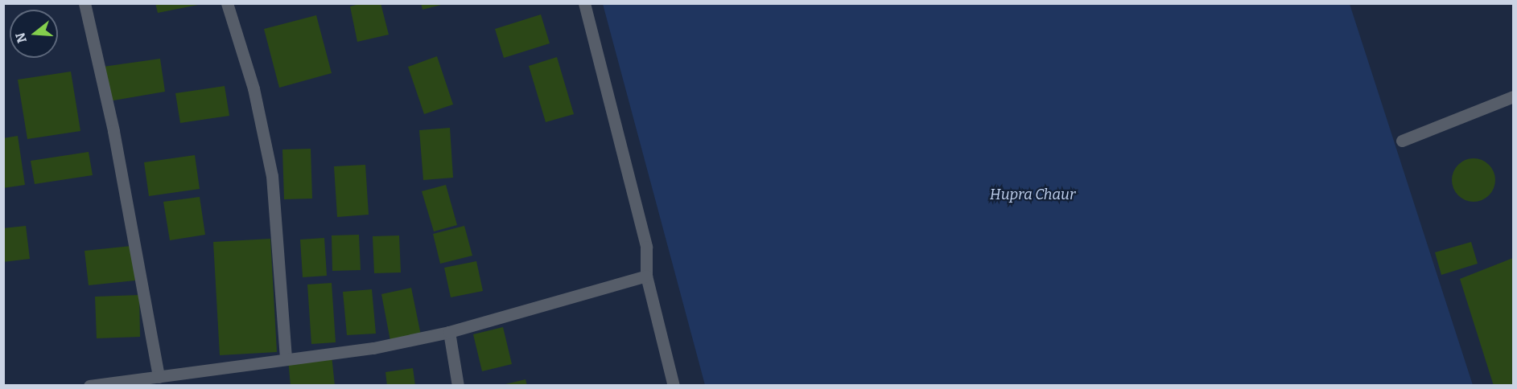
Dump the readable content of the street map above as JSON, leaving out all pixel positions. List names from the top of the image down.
{
  "parks": ["Hupra Chaur"],
  "north": "left"
}
